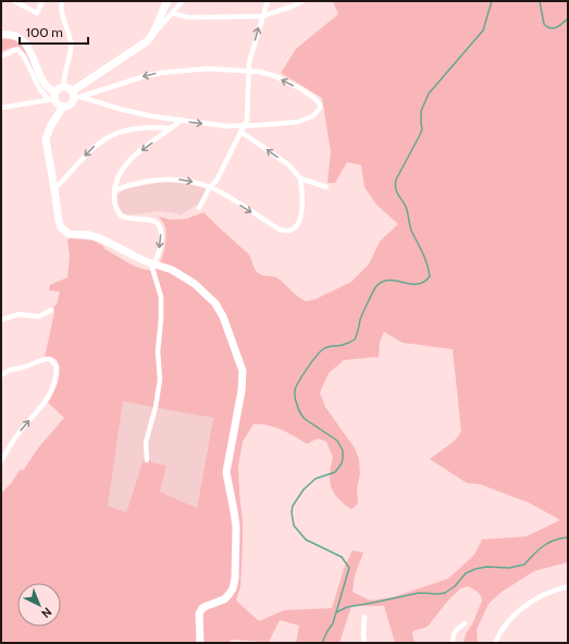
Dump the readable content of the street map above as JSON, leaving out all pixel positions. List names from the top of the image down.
{
  "scale_bar": "100 m",
  "north": "bottom right"
}
